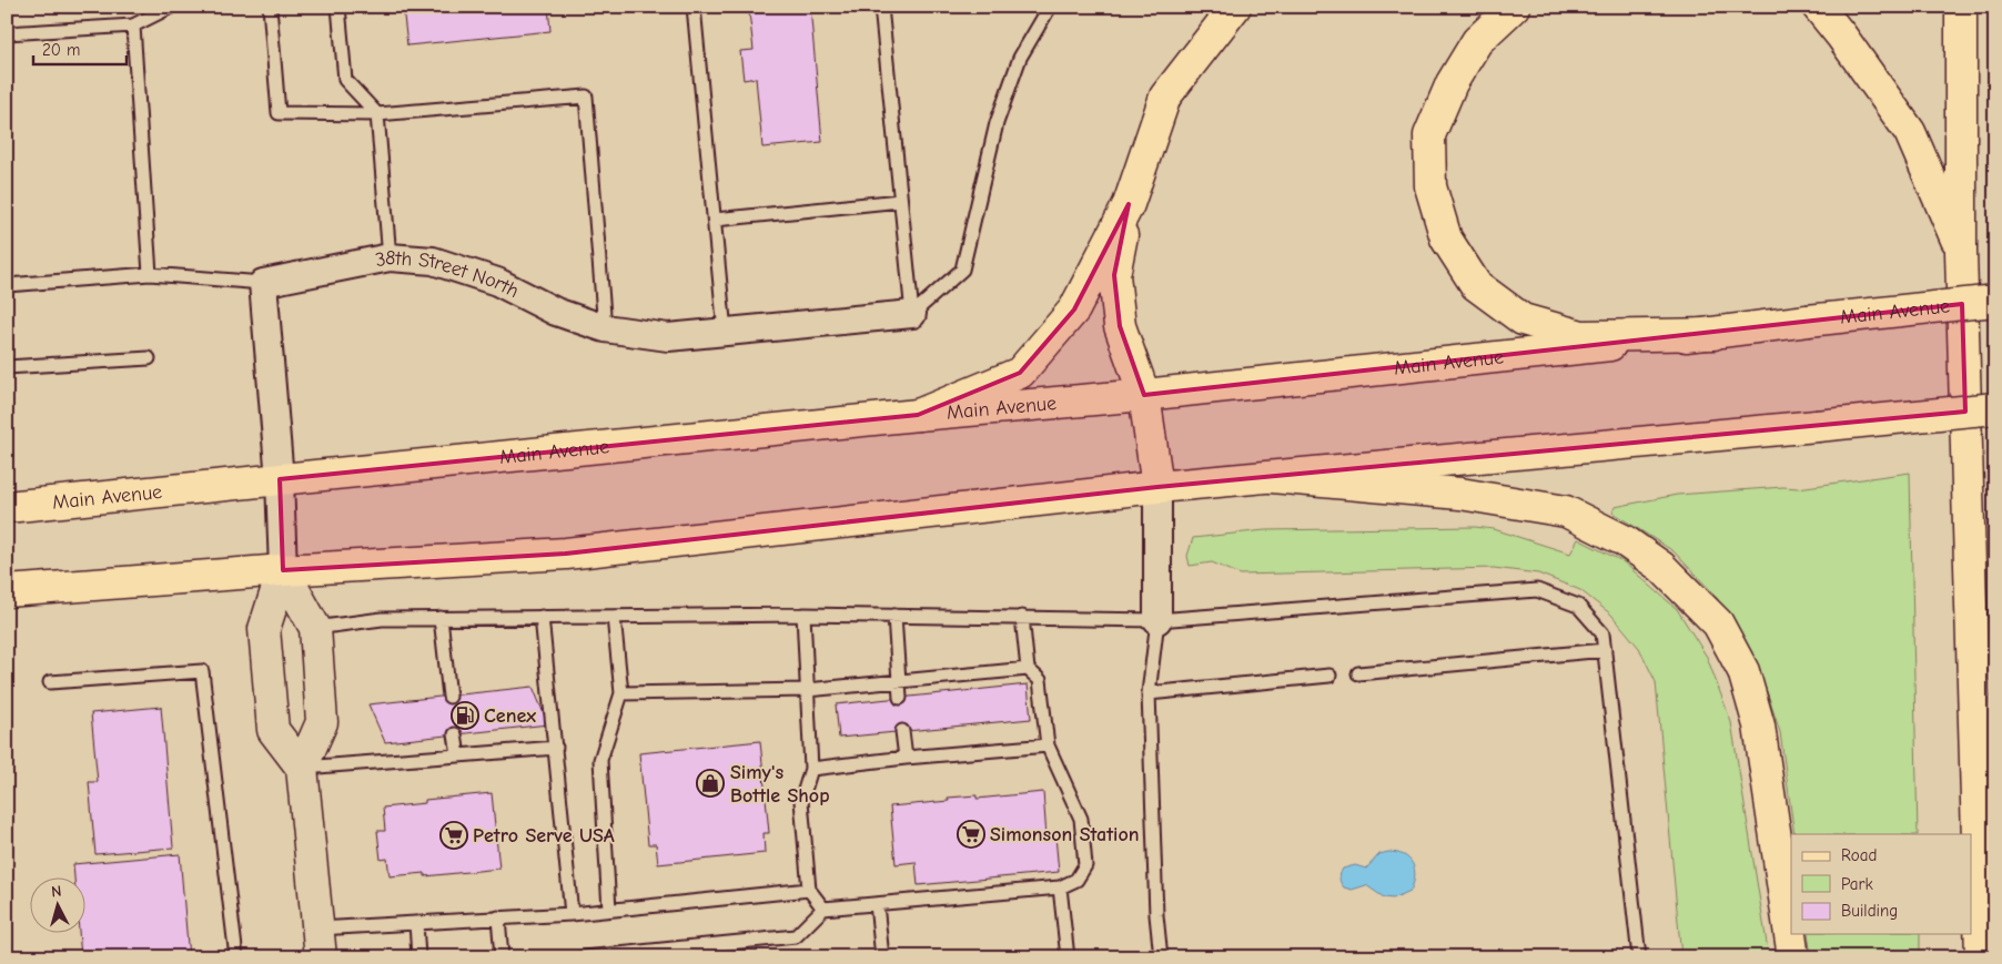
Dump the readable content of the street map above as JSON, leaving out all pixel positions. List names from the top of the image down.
{
  "streets": {
    "main road": ["Main Avenue"],
    "street": ["38th Street North"]
  },
  "places": {
    "fuel station": ["Cenex"],
    "shop": ["Simy's Bottle Shop"],
    "supermarket": ["Simonson Station", "Petro Serve USA"]
  },
  "legend": ["Road", "Park", "Building"],
  "scale_bar": "20 m",
  "north": "top"
}
